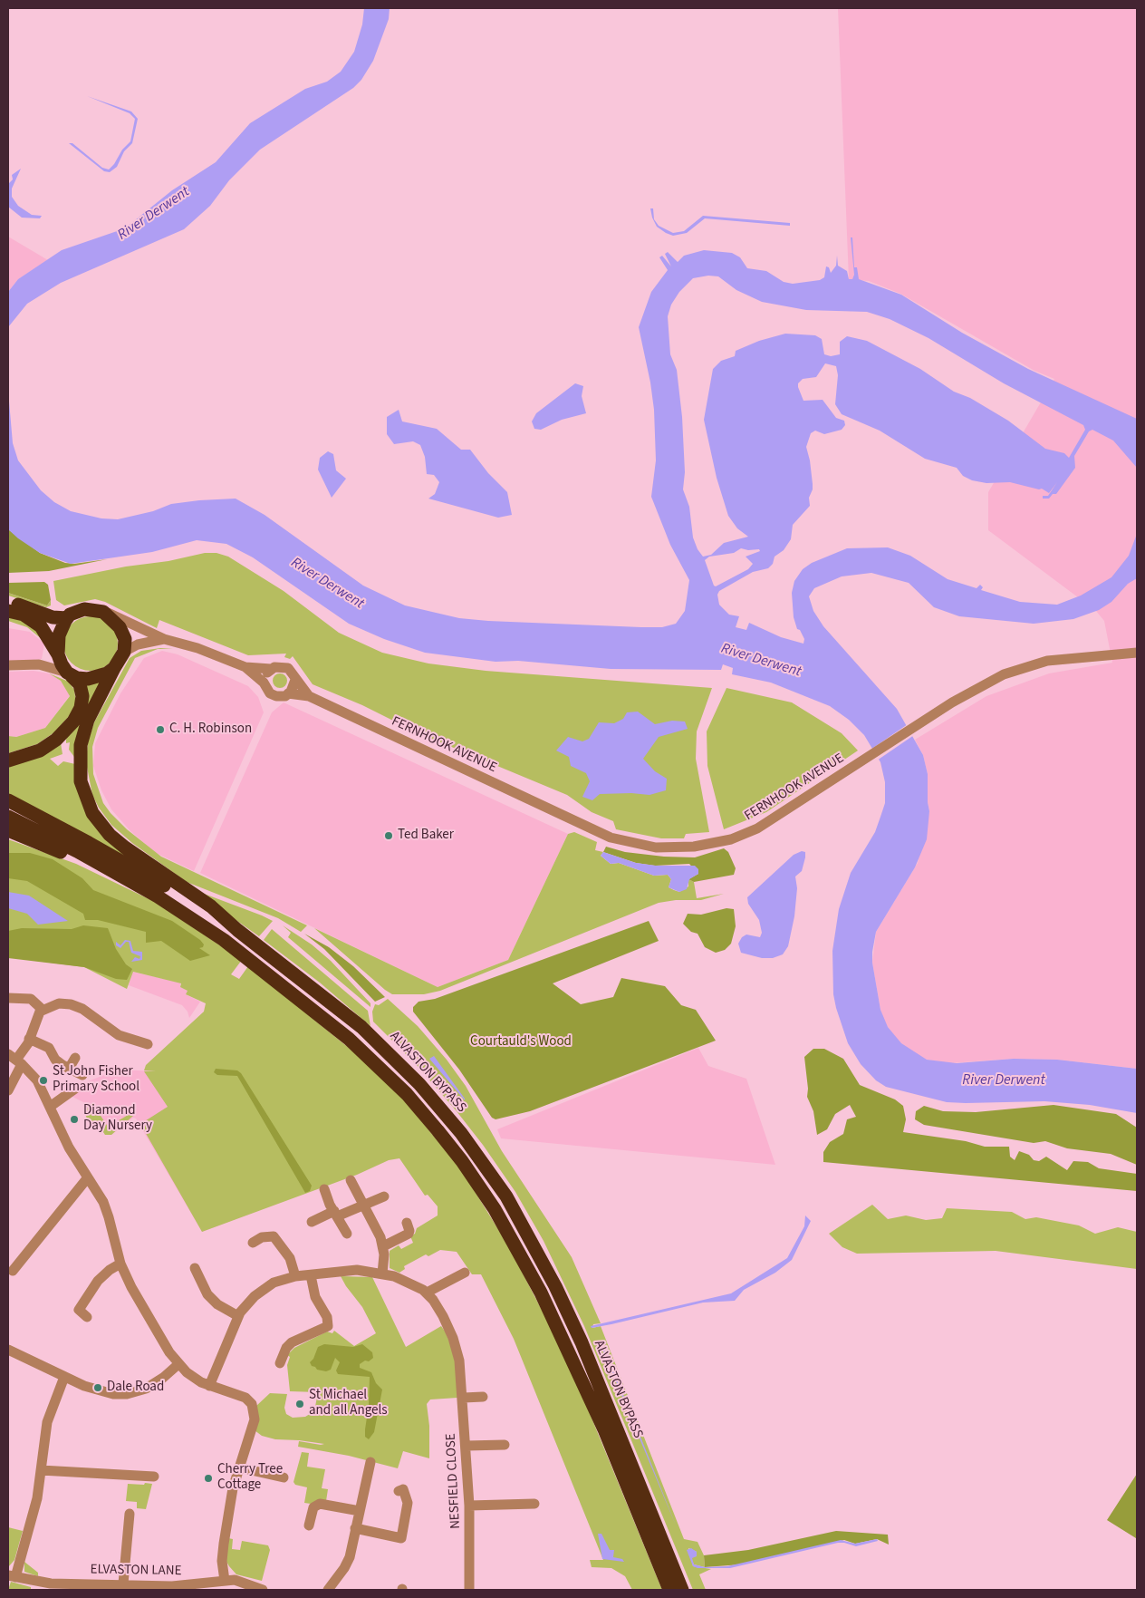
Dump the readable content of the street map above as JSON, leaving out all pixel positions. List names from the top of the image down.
{
  "streets": {
    "highway": ["ALVASTON BYPASS"],
    "street": ["FERNHOOK AVENUE", "NESFIELD CLOSE", "ELVASTON LANE"]
  },
  "crossings": [
    ["FERNHOOK AVENUE", "ALVASTON BYPASS"]
  ],
  "water": ["River Derwent"],
  "parks": ["Courtauld's Wood"],
  "places": [
    "C. H. Robinson",
    "Ted Baker",
    "St John Fisher Primary School",
    "Diamond Day Nursery",
    "Dale Road",
    "St Michael and all Angels",
    "Cherry Tree Cottage"
  ]
}
